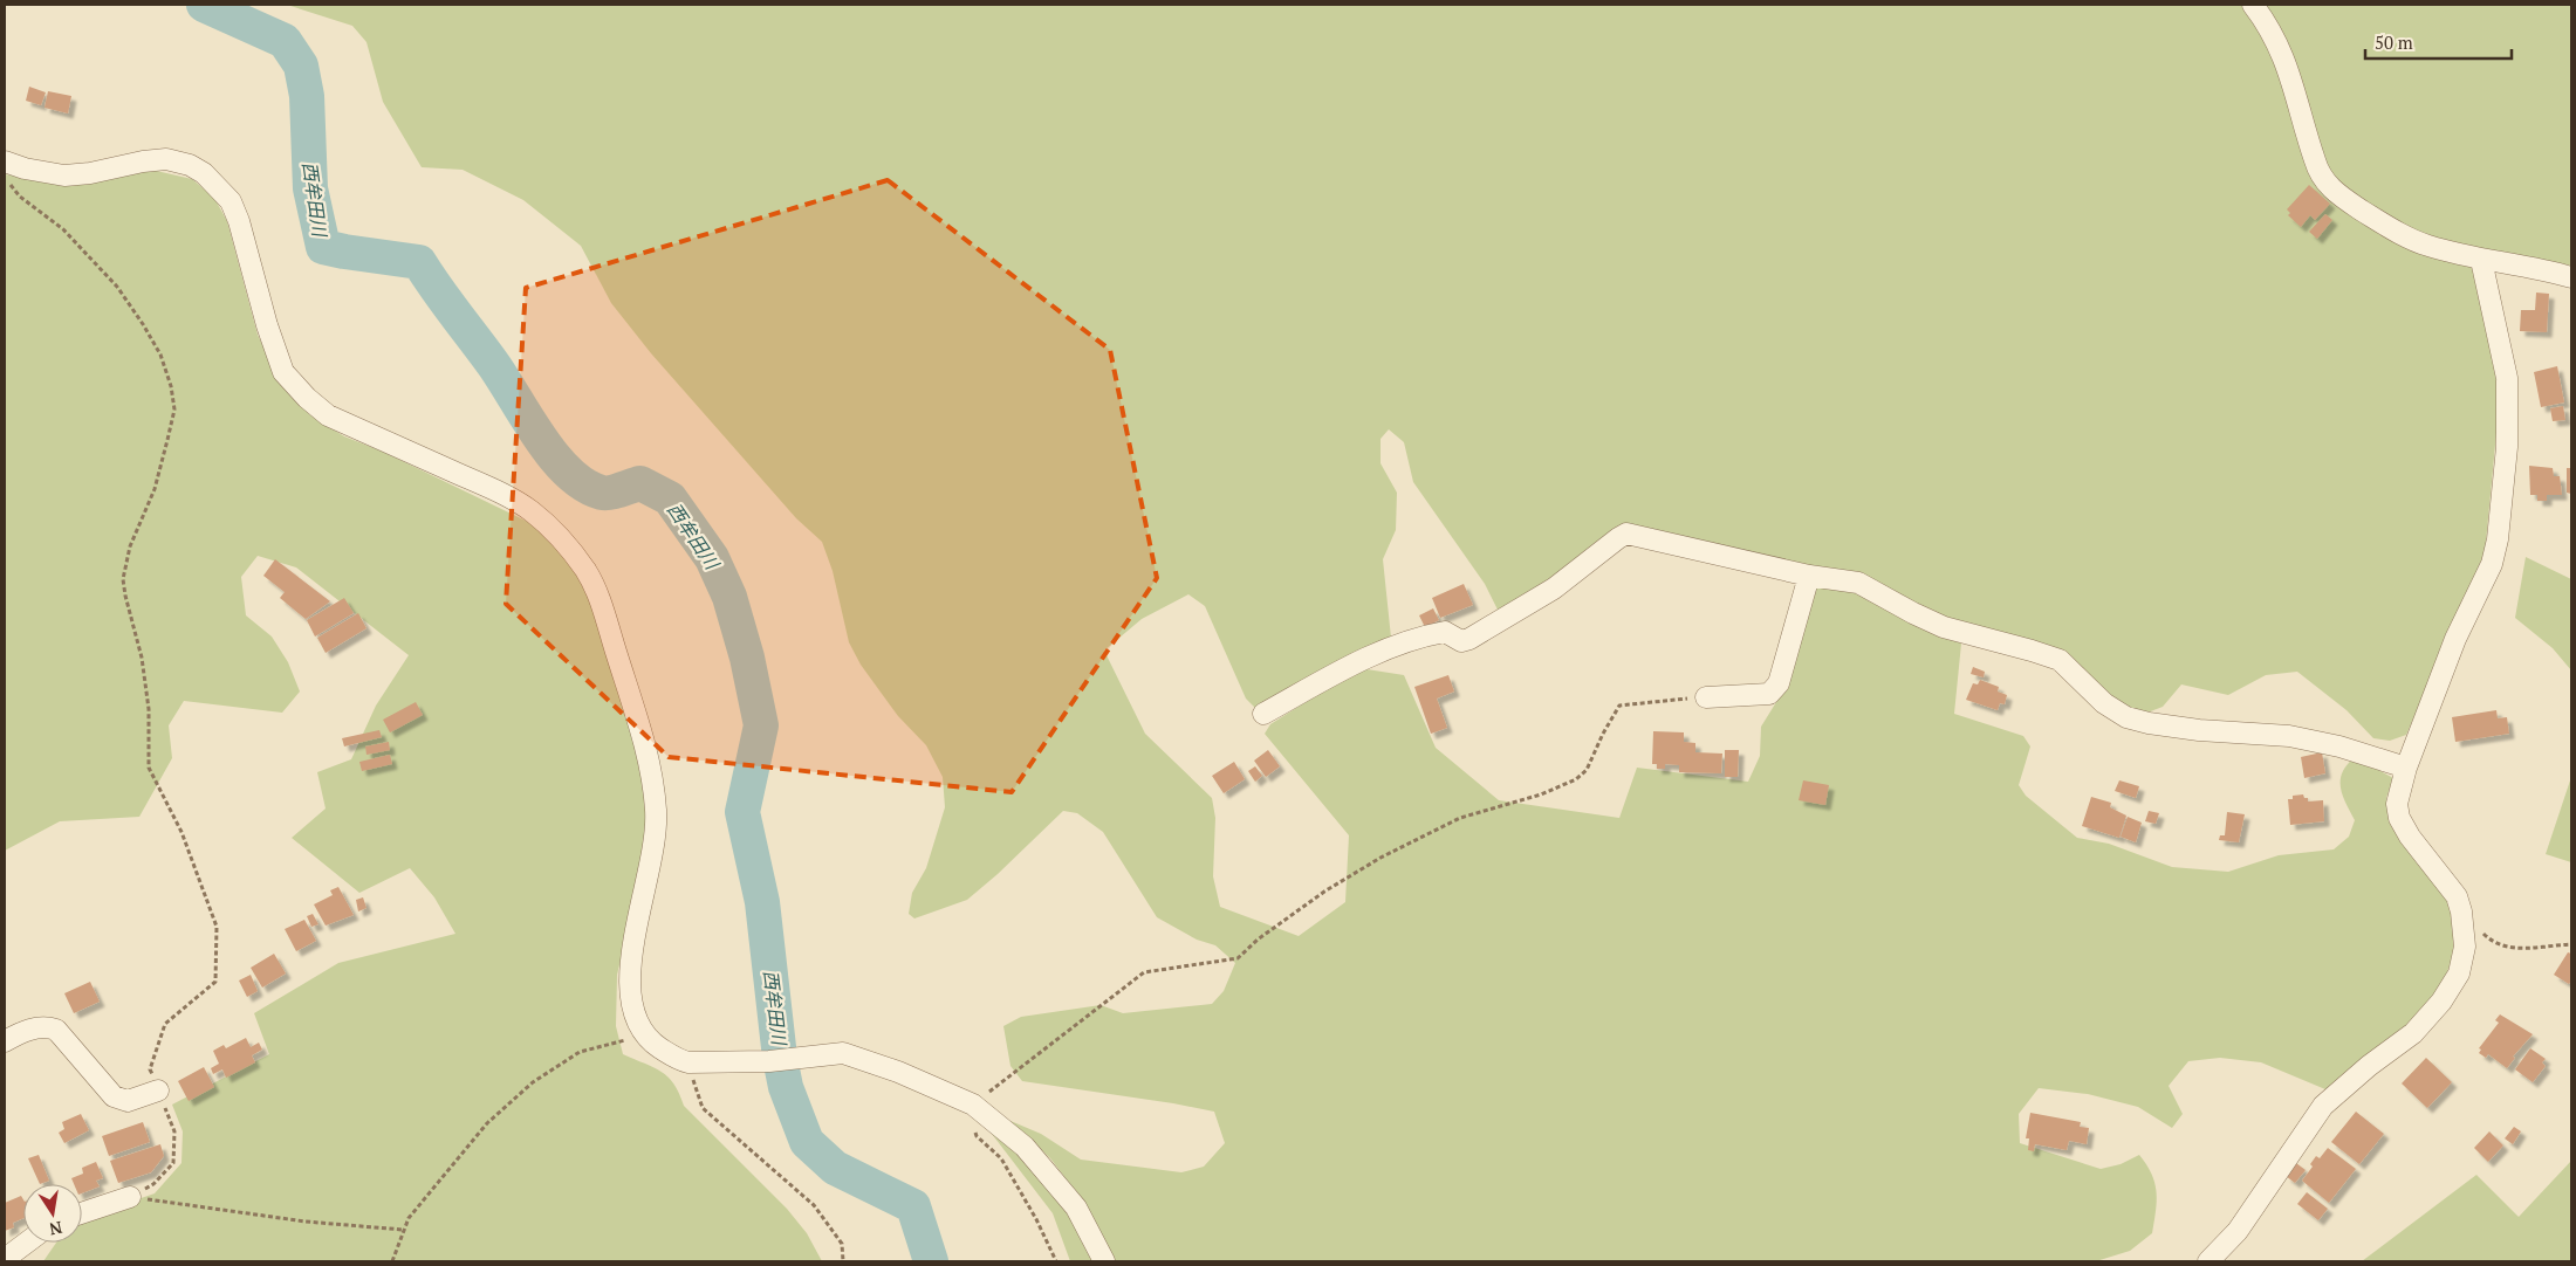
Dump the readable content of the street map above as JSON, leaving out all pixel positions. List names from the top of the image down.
{
  "water": ["西牟田川"],
  "scale_bar": "50 m",
  "north": "bottom"
}
